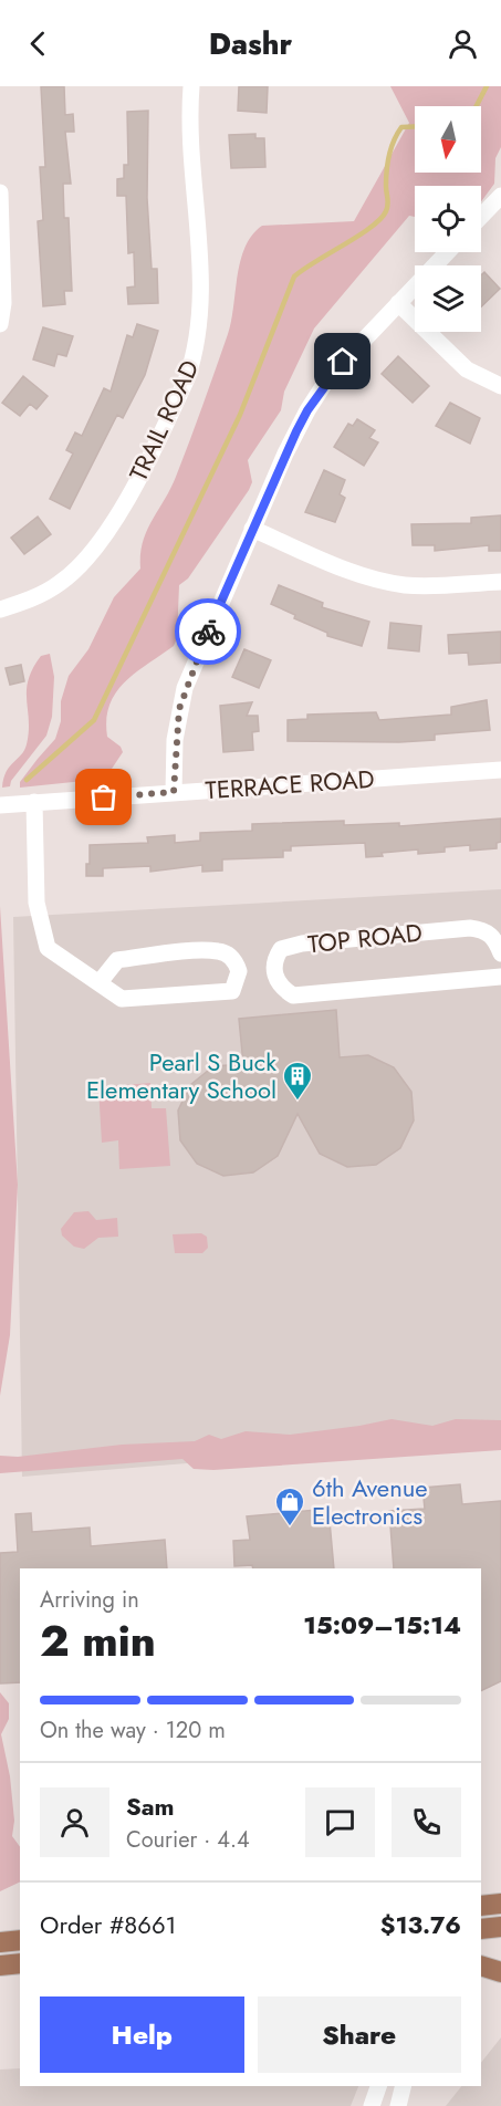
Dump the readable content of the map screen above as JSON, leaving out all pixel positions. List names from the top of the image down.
{
  "streets": {
    "street": ["TRAIL ROAD", "TERRACE ROAD", "TOP ROAD"]
  },
  "places": {
    "building": ["Pearl S Buck Elementary School"],
    "shop": ["6th Avenue Electronics"]
  },
  "north": "bottom",
  "page": {
    "header": "Dashr",
    "heading": ["2 min", "Arriving in", "15:09–15:14"],
    "panel": [
      "Sam",
      "Courier · 4.4",
      "Order #8661",
      "$13.76"
    ],
    "bar": "On the way · 120 m",
    "buttons": ["Help", "Share"]
  }
}
